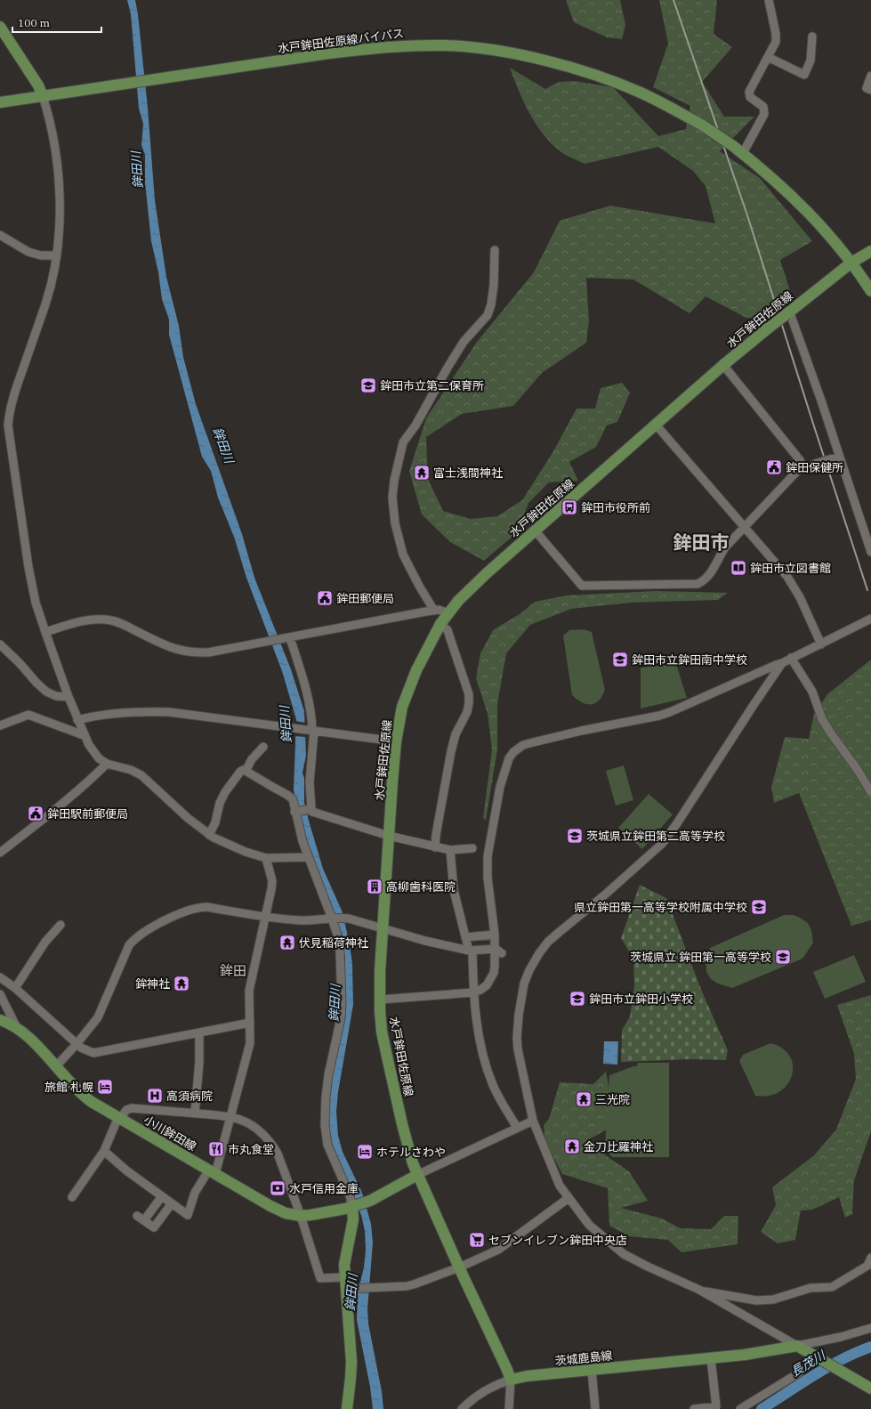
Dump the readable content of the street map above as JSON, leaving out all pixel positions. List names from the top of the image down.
{
  "streets": {
    "main road": [
      "水戸鉾田佐原線バイパス",
      "水戸鉾田佐原線",
      "小川鉾田線",
      "茨城鹿島線"
    ]
  },
  "crossings": [
    ["水戸鉾田佐原線バイパス", "水戸鉾田佐原線"]
  ],
  "districts": ["鉾田市", "鉾田"],
  "water": ["鉾田川", "長茂川"],
  "places": {
    "school or university": [
      "鉾田市立第二保育所",
      "鉾田市立鉾田南中学校",
      "茨城県立鉾田第二高等学校",
      "県立鉾田第一高等学校附属中学校",
      "茨城県立 鉾田第一高等学校",
      "鉾田市立鉾田小学校"
    ],
    "public building": ["鉾田保健所", "鉾田郵便局", "鉾田駅前郵便局"],
    "temple": [
      "富士浅間神社",
      "伏見稲荷神社",
      "鉾神社",
      "三光院",
      "金刀比羅神社"
    ],
    "bus stop": ["鉾田市役所前"],
    "library": ["鉾田市立図書館"],
    "building": ["高柳歯科医院"],
    "hotel": ["旅館 札幌", "ホテルさわや"],
    "hospital": ["高須病院"],
    "restaurant": ["市丸食堂"],
    "bank": ["水戸信用金庫"],
    "supermarket": ["セブンイレブン鉾田中央店"]
  },
  "scale_bar": "100 m"
}
